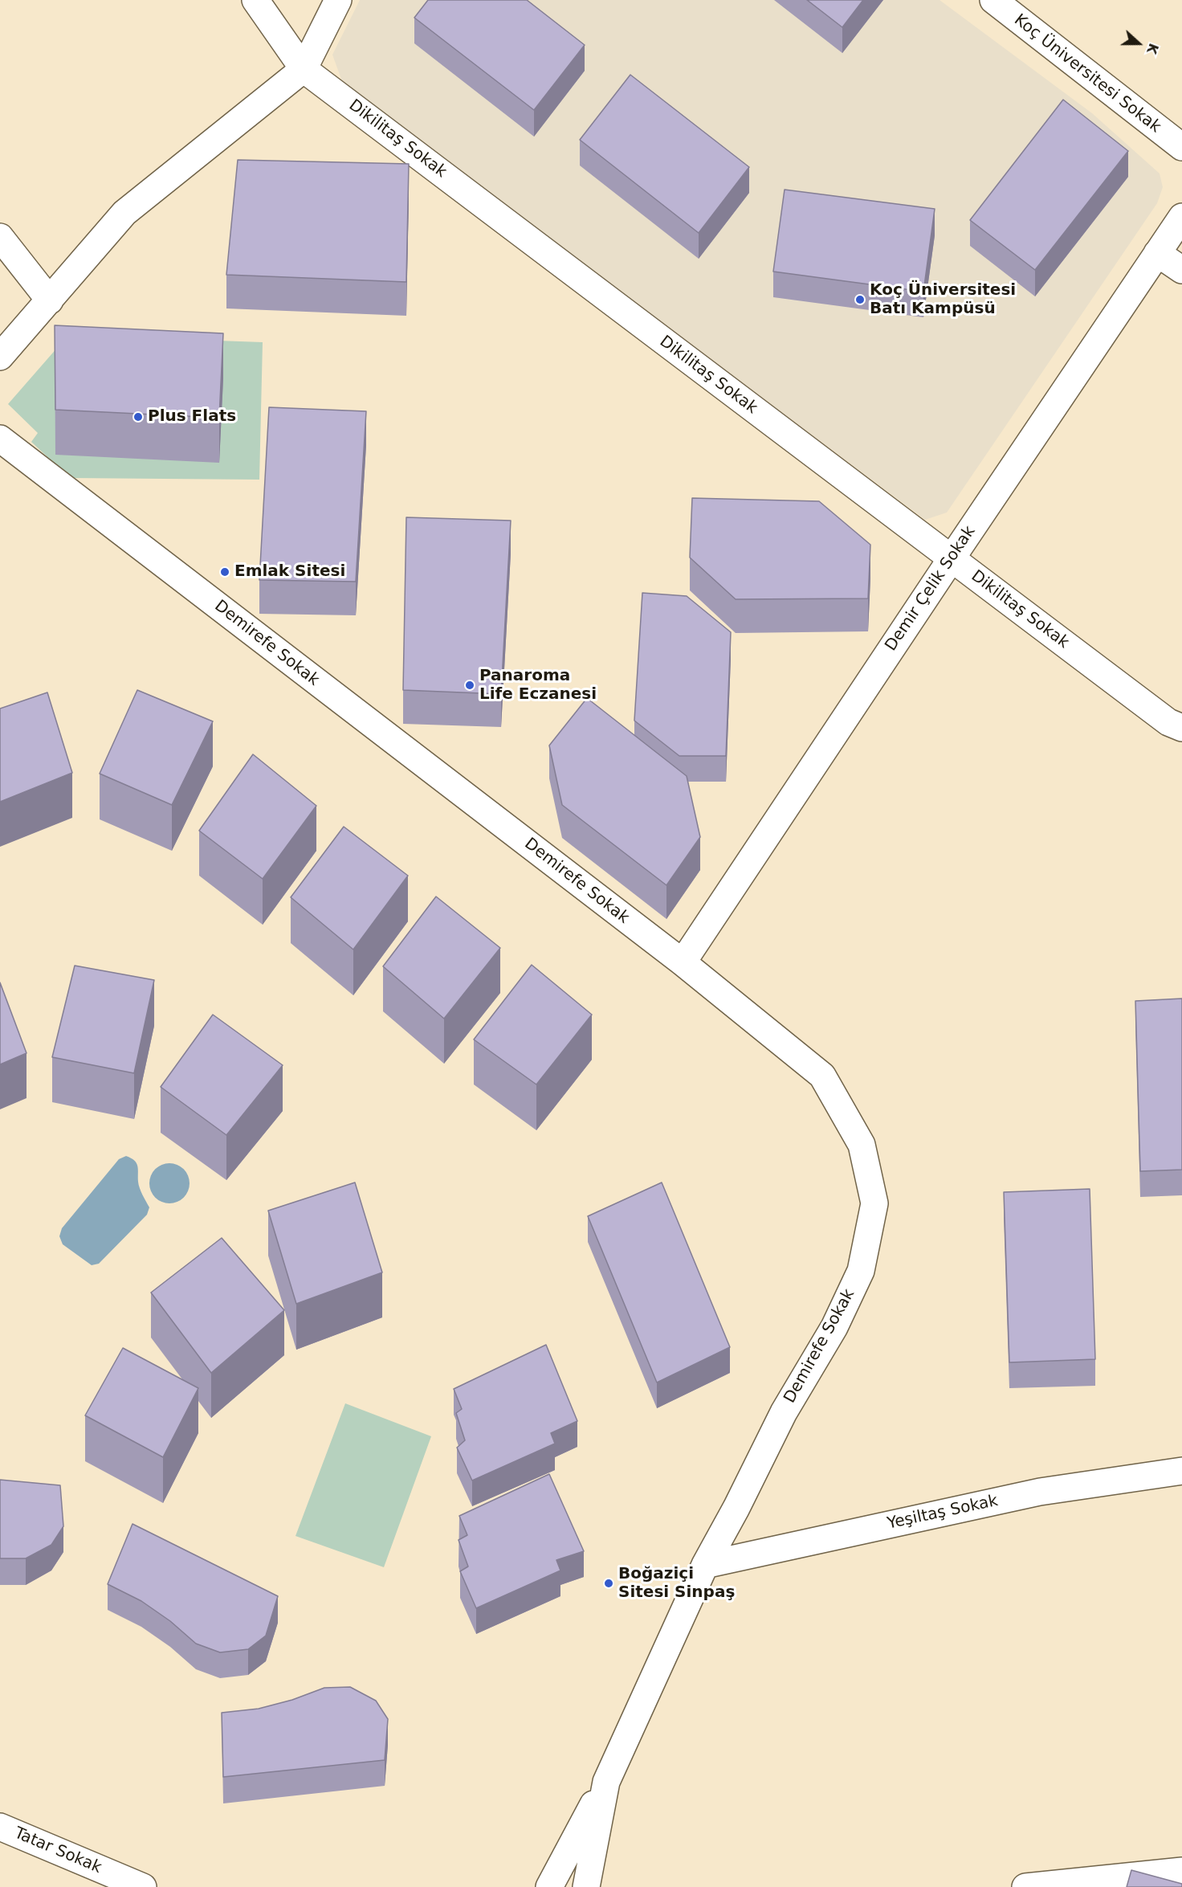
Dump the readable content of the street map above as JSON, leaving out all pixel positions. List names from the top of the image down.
{
  "streets": {
    "street": [
      "Koç Üniversitesi Sokak",
      "Dikilitaş Sokak",
      "Demir Çelik Sokak",
      "Demirefe Sokak",
      "Yeşiltaş Sokak",
      "Tatar Sokak"
    ]
  },
  "crossings": [
    ["Dikilitaş Sokak", "Demir Çelik Sokak"],
    ["Demir Çelik Sokak", "Demirefe Sokak"],
    ["Demirefe Sokak", "Yeşiltaş Sokak"]
  ],
  "places": [
    "Koç Üniversitesi Batı Kampüsü",
    "Plus Flats",
    "Emlak Sitesi",
    "Panaroma Life Eczanesi",
    "Boğaziçi Sitesi Sinpaş"
  ],
  "north": "right"
}
